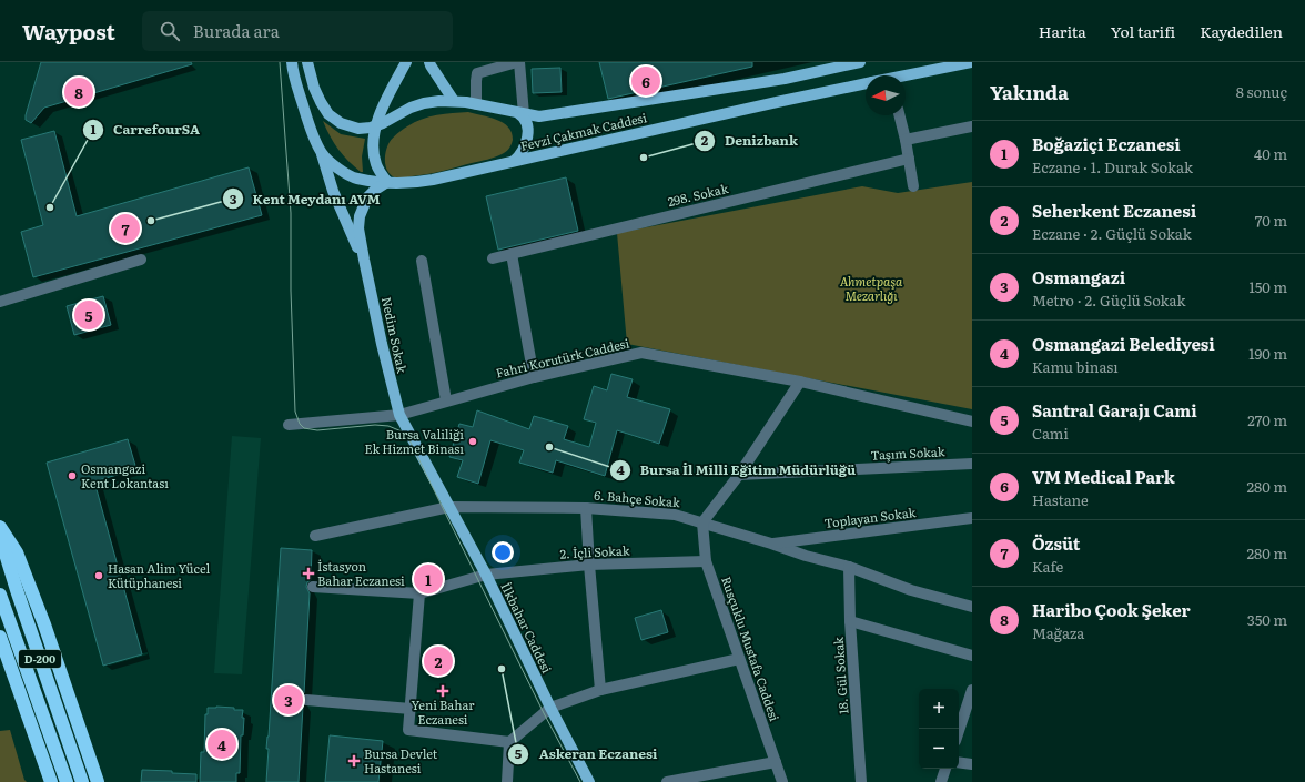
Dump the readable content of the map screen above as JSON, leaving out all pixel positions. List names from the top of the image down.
{
  "streets": {
    "highway": ["D-200"],
    "main road": ["Fevzi Çakmak Caddesi", "Nedim Sokak", "İlkbahar Caddesi"],
    "street": [
      "298. Sokak",
      "Fahri Korutürk Caddesi",
      "Taşım Sokak",
      "6. Bahçe Sokak",
      "Toplayan Sokak",
      "2. İçli Sokak",
      "Rusçuklu Mustafa Caddesi",
      "18. Gül Sokak"
    ]
  },
  "crossings": [
    ["Nedim Sokak", "Fahri Korutürk Caddesi"],
    ["Nedim Sokak", "İlkbahar Caddesi"],
    ["Fahri Korutürk Caddesi", "İlkbahar Caddesi"],
    ["6. Bahçe Sokak", "Toplayan Sokak"],
    ["6. Bahçe Sokak", "İlkbahar Caddesi"],
    ["6. Bahçe Sokak", "Rusçuklu Mustafa Caddesi"],
    ["6. Bahçe Sokak", "18. Gül Sokak"],
    ["2. İçli Sokak", "İlkbahar Caddesi"],
    ["2. İçli Sokak", "Rusçuklu Mustafa Caddesi"]
  ],
  "parks": ["Ahmetpaşa Mezarlığı"],
  "places": {
    "other": [
      "Denizbank",
      "CarrefourSA",
      "Kent Meydanı AVM",
      "Bursa Valiliği Ek Hizmet Binası",
      "Bursa İl Milli Eğitim Müdürlüğü",
      "Osmangazi Kent Lokantası",
      "Hasan Alim Yücel Kütüphanesi",
      "Askeran Eczanesi"
    ],
    "health": ["İstasyon Bahar Eczanesi", "Yeni Bahar Eczanesi", "Bursa Devlet Hastanesi"]
  },
  "north": "left",
  "page": {
    "header": "Waypost",
    "search": "Burada ara",
    "nav": ["Harita", "Yol tarifi", "Kaydedilen"],
    "heading": ["Yakında", "8 sonuç"],
    "pins": [
      "6",
      "8",
      "7",
      "5",
      "1",
      "2",
      "3",
      "4"
    ],
    "list": [
      {
        "mark": "1",
        "name": "Boğaziçi Eczanesi",
        "note": "Eczane · 1. Durak Sokak",
        "value": "40 m"
      },
      {
        "mark": "2",
        "name": "Seherkent Eczanesi",
        "note": "Eczane · 2. Güçlü Sokak",
        "value": "70 m"
      },
      {
        "mark": "3",
        "name": "Osmangazi",
        "note": "Metro · 2. Güçlü Sokak",
        "value": "150 m"
      },
      {
        "mark": "4",
        "name": "Osmangazi Belediyesi",
        "note": "Kamu binası",
        "value": "190 m"
      },
      {
        "mark": "5",
        "name": "Santral Garajı Cami",
        "note": "Cami",
        "value": "270 m"
      },
      {
        "mark": "6",
        "name": "VM Medical Park",
        "note": "Hastane",
        "value": "280 m"
      },
      {
        "mark": "7",
        "name": "Özsüt",
        "note": "Kafe",
        "value": "280 m"
      },
      {
        "mark": "8",
        "name": "Haribo Çook Şeker",
        "note": "Mağaza",
        "value": "350 m"
      }
    ],
    "map_buttons": ["+", "−"]
  }
}
